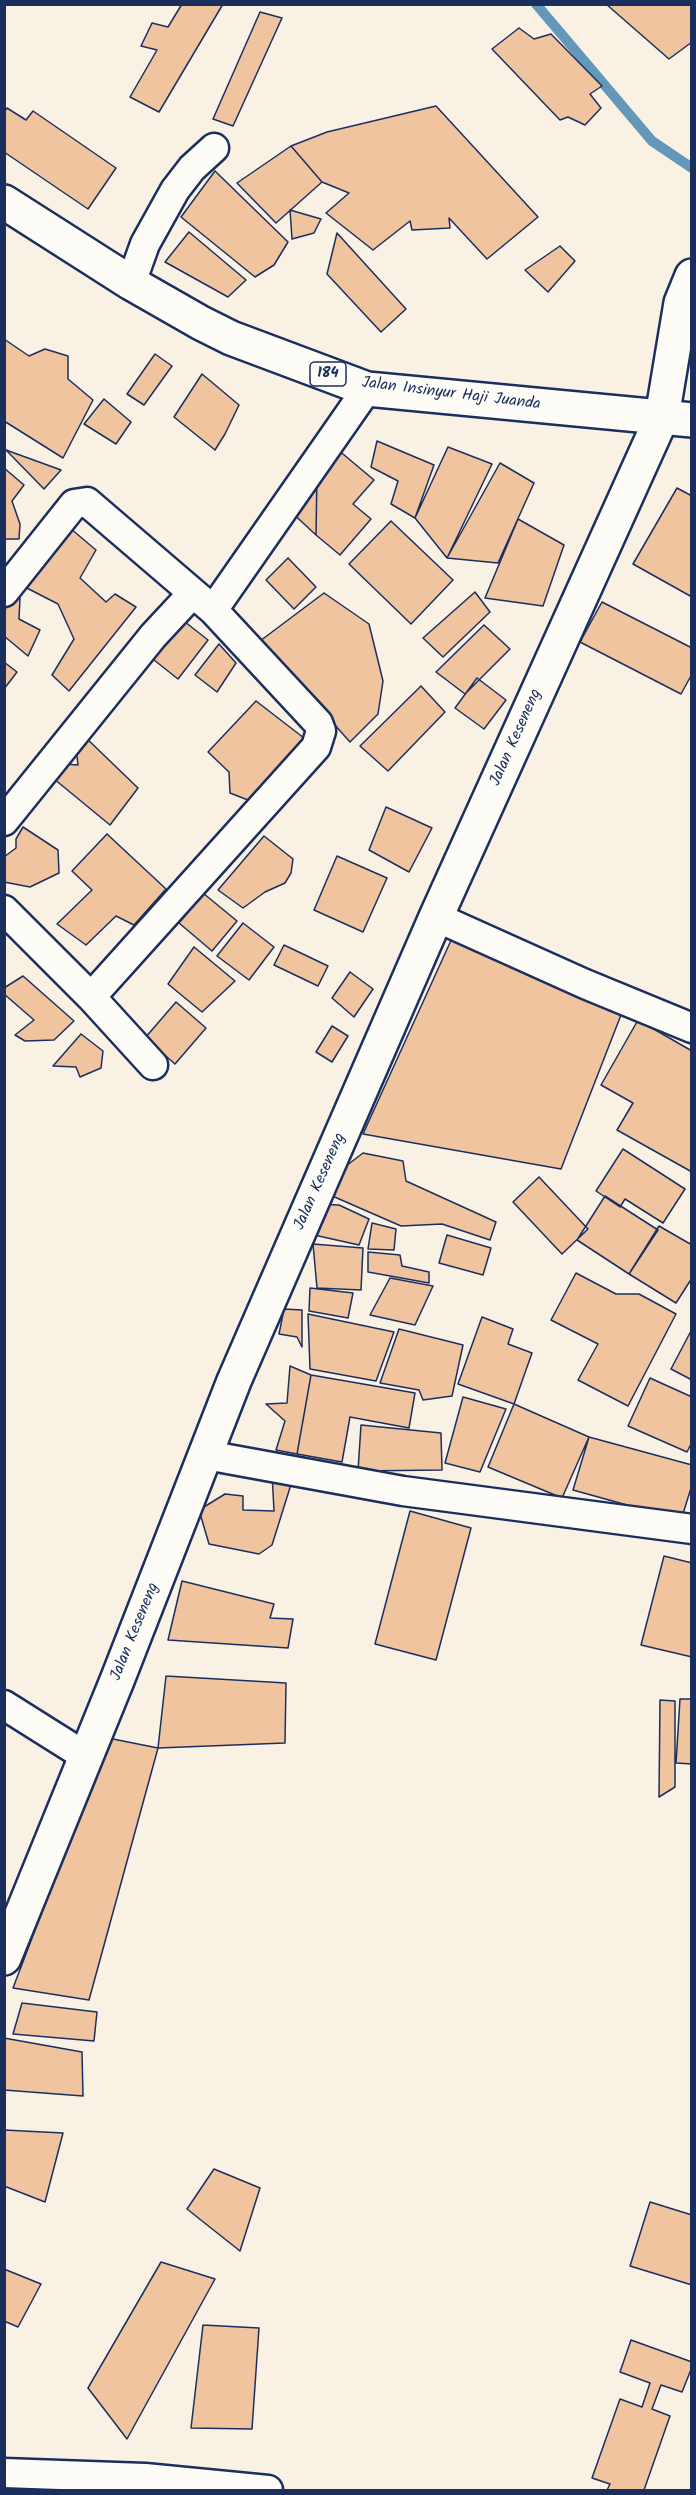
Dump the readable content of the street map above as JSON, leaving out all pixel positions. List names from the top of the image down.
{
  "streets": {
    "street": ["184", "Jalan Insinyur Haji Juanda", "Jalan Keseneng"]
  },
  "crossings": [
    ["Jalan Insinyur Haji Juanda", "Jalan Keseneng"]
  ]
}
